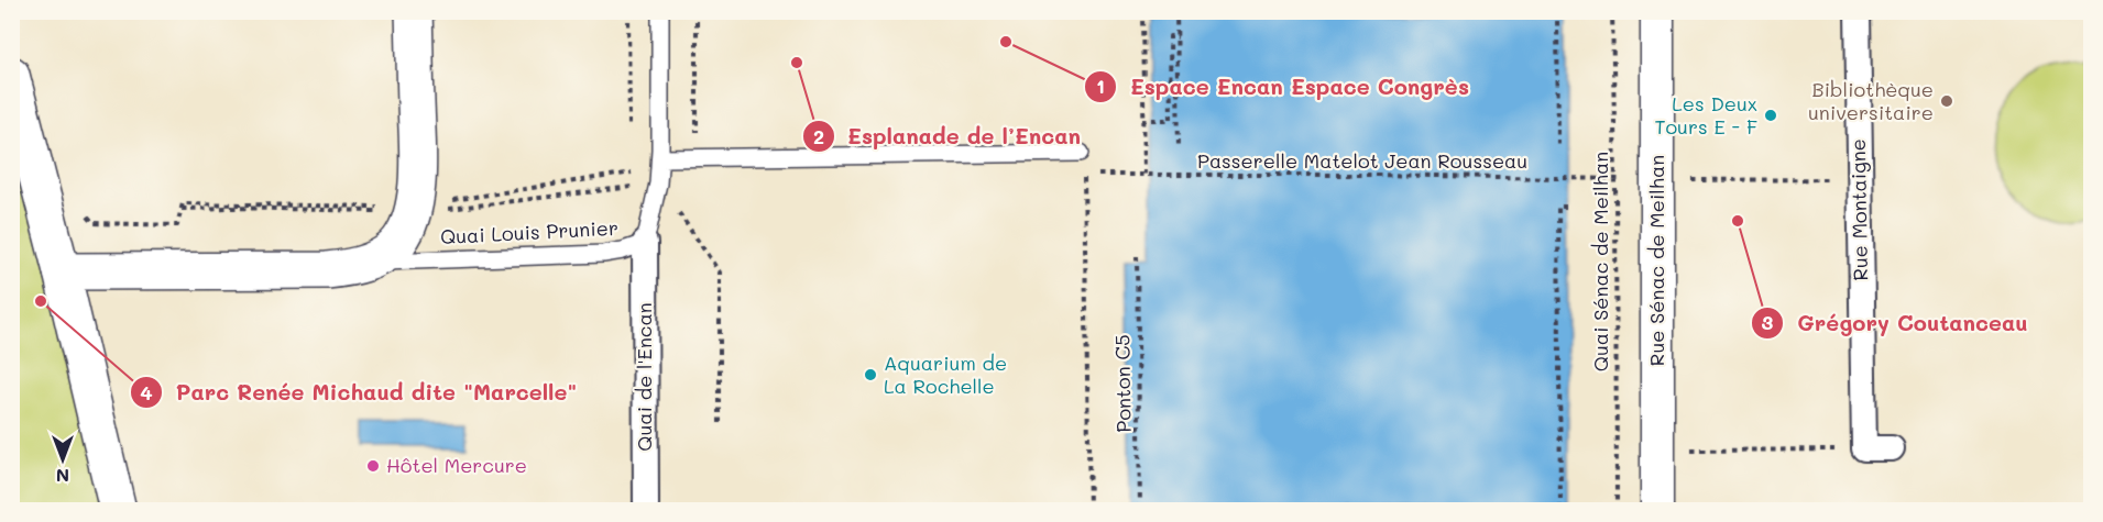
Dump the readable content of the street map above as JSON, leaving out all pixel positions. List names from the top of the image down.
{
  "streets": {
    "street": ["Rue Montaigne", "Rue Sénac de Meilhan", "Quai de l'Encan"],
    "lane": ["Quai Louis Prunier"],
    "path": ["Passerelle Matelot Jean Rousseau", "Quai Sénac de Meilhan", "Ponton C5"]
  },
  "crossings": [
    ["Passerelle Matelot Jean Rousseau", "Rue Montaigne"],
    ["Passerelle Matelot Jean Rousseau", "Rue Sénac de Meilhan"],
    ["Passerelle Matelot Jean Rousseau", "Quai Sénac de Meilhan"],
    ["Quai Louis Prunier", "Quai de l'Encan"]
  ],
  "places": [
    "Espace Encan Espace Congrès",
    "Esplanade de l’Encan",
    "Bibliothèque universitaire",
    "Les Deux Tours E - F",
    "Grégory Coutanceau",
    "Parc Renée Michaud dite \"Marcelle\"",
    "Aquarium de La Rochelle",
    "Hôtel Mercure"
  ],
  "north": "bottom"
}
